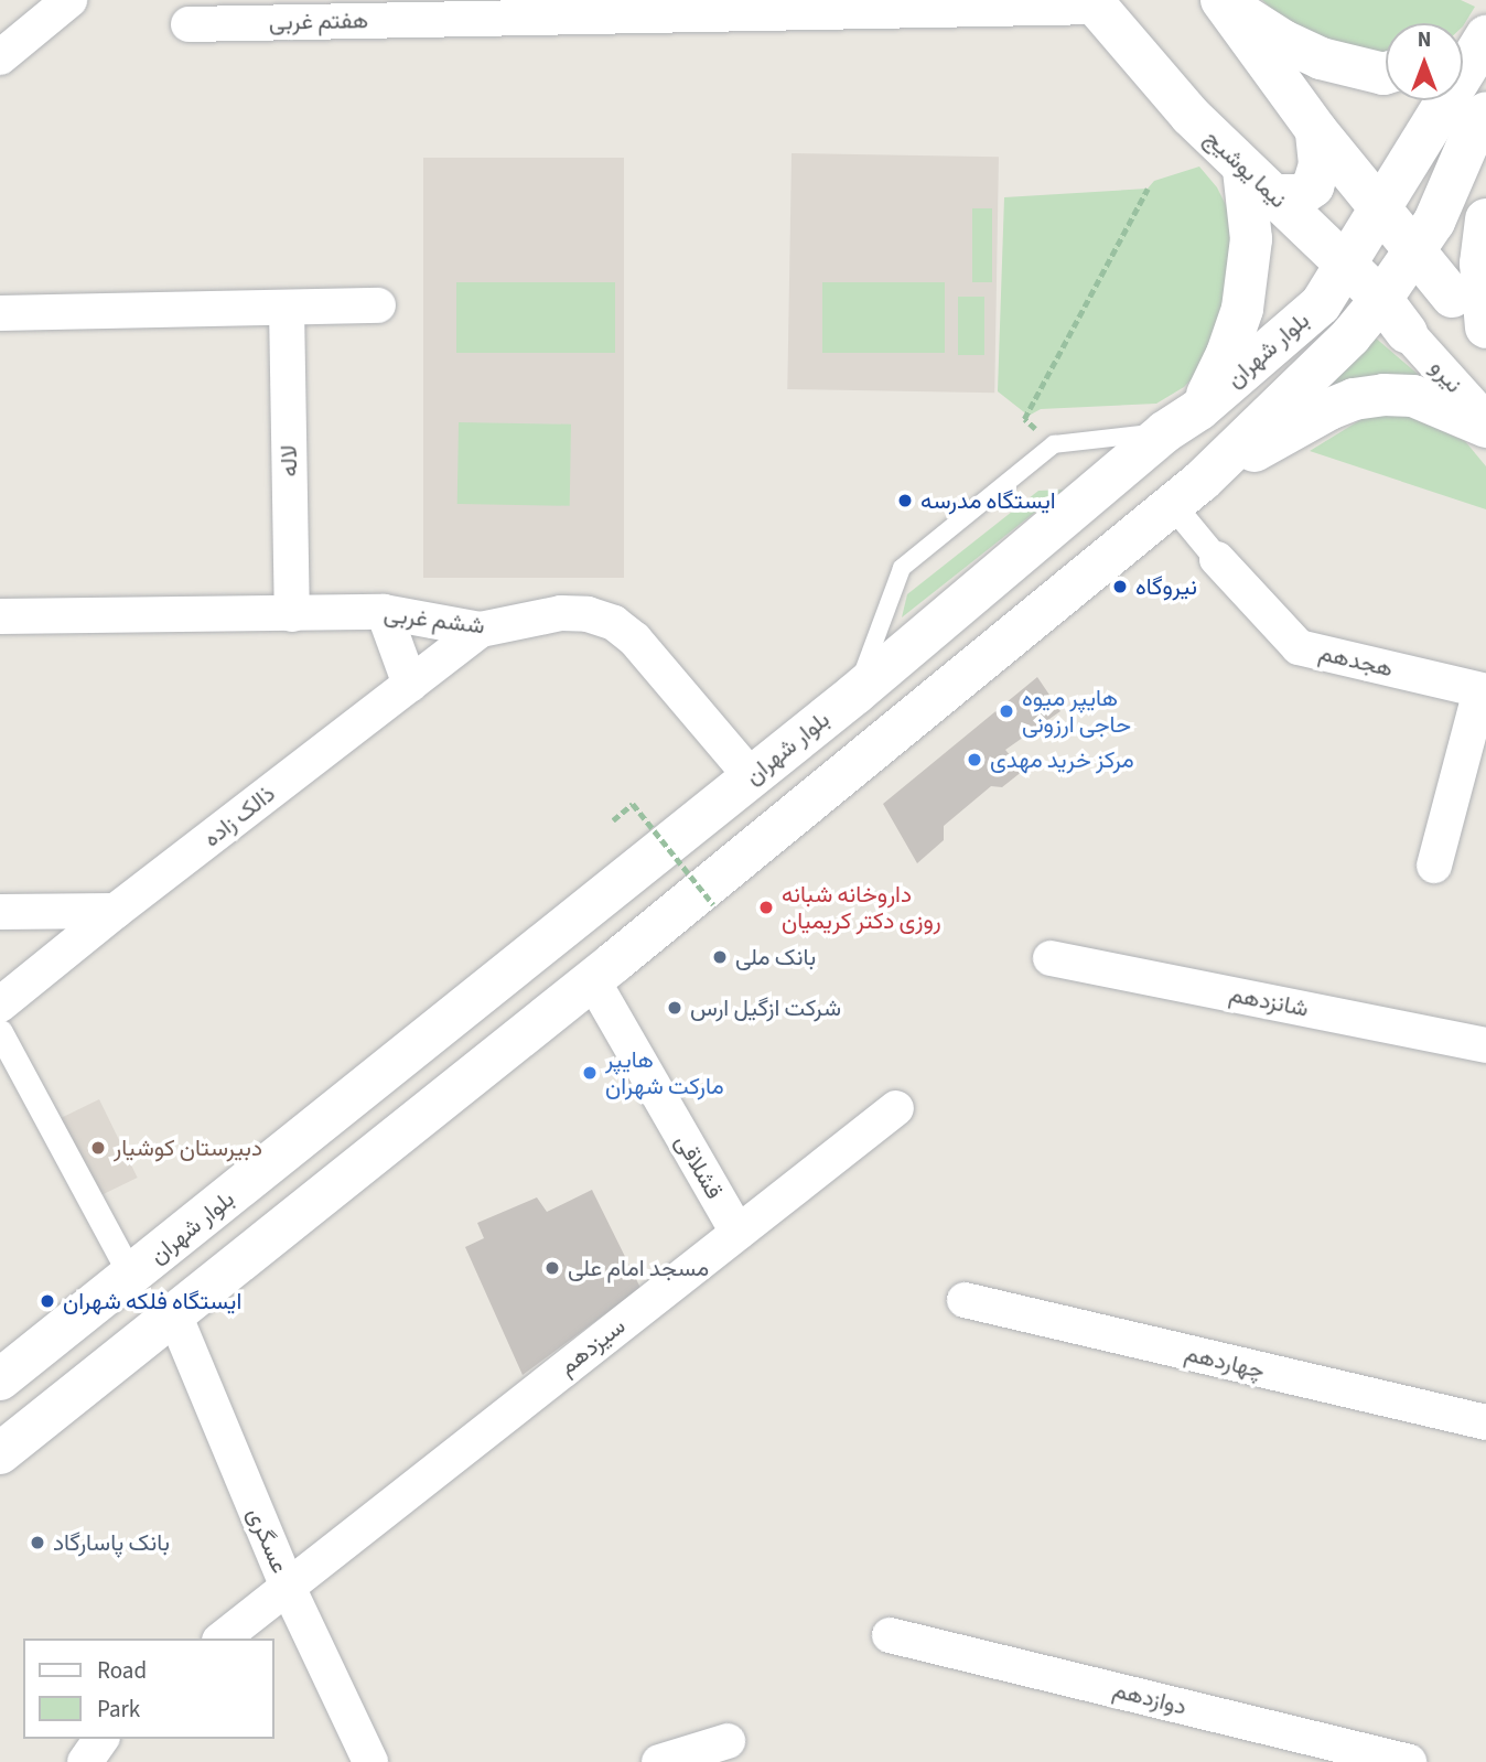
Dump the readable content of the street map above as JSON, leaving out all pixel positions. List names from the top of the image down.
{
  "streets": {
    "street": [
      "هفتم غربی",
      "نیما یوشیج",
      "بلوار شهران",
      "نیرو",
      "لاله",
      "ششم غربی",
      "هجدهم",
      "ذالک زاده",
      "شانزدهم",
      "قشلاقی",
      "سیزدهم",
      "چهاردهم",
      "عسگری",
      "دوازدهم"
    ]
  },
  "crossings": [
    ["هفتم غربی", "نیما یوشیج"],
    ["نیما یوشیج", "بلوار شهران"],
    ["نیما یوشیج", "نیرو"],
    ["بلوار شهران", "ششم غربی"],
    ["بلوار شهران", "قشلاقی"],
    ["بلوار شهران", "عسگری"],
    ["لاله", "ششم غربی"],
    ["ششم غربی", "ذالک زاده"],
    ["قشلاقی", "سیزدهم"],
    ["سیزدهم", "عسگری"]
  ],
  "places": [
    "ایستگاه مدرسه",
    "نیروگاه",
    "هایپر میوه حاجی ارزونی",
    "مرکز خرید مهدی",
    "داروخانه شبانه روزی دکتر کریمیان",
    "بانک ملی",
    "شرکت ازگیل ارس",
    "هایپر مارکت شهران",
    "دبیرستان کوشیار",
    "مسجد امام علی",
    "ایستگاه فلکه شهران",
    "بانک پاسارگاد"
  ],
  "legend": ["Road", "Park"],
  "north": "top"
}
